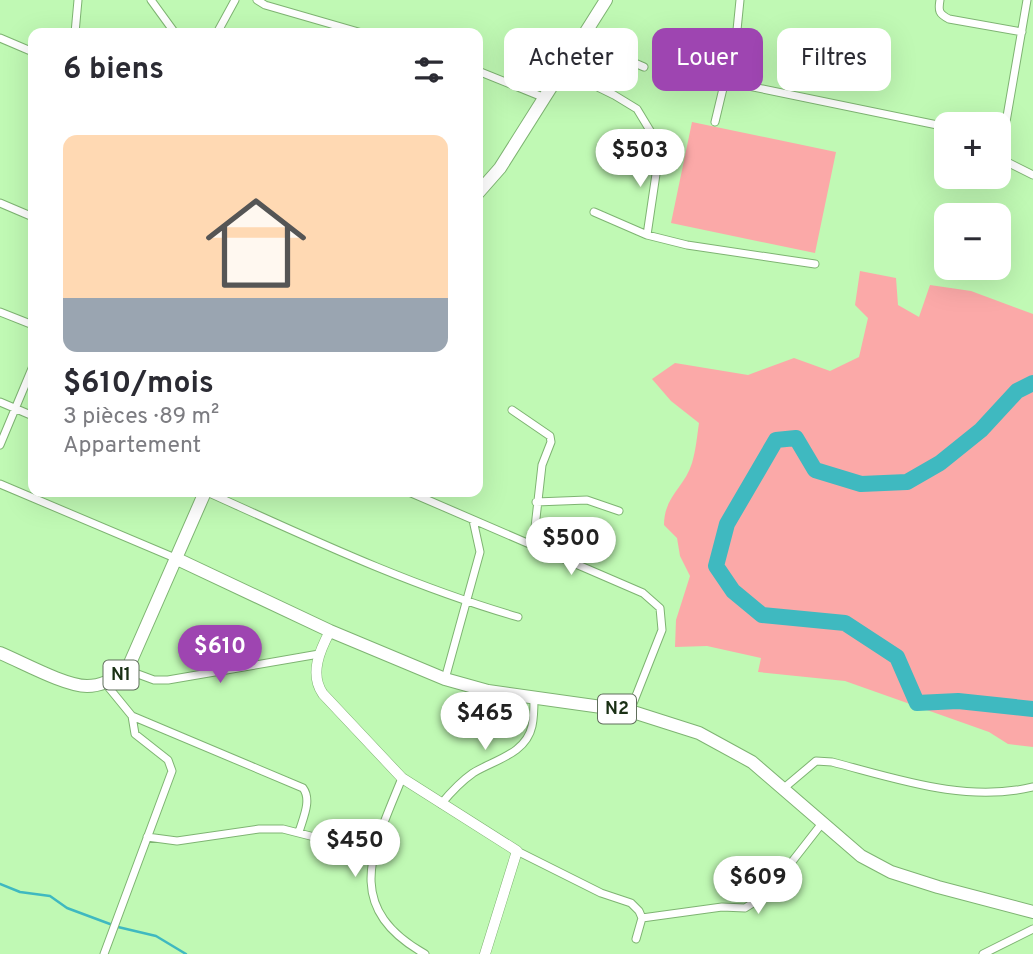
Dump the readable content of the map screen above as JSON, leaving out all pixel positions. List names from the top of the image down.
{
  "streets": {
    "highway": ["N1", "N2"]
  },
  "crossings": [
    ["N1", "N2"]
  ],
  "page": {
    "chip": ["Acheter", "Louer", "Filtres"],
    "heading": "6 biens",
    "map_buttons": ["+", "−"],
    "list": [
      {
        "name": "$610/mois",
        "note": "3 pièces · 89 m² · Appartement"
      }
    ],
    "price": [
      "$503",
      "$500",
      "$610",
      "$465",
      "$450",
      "$609"
    ]
  }
}
